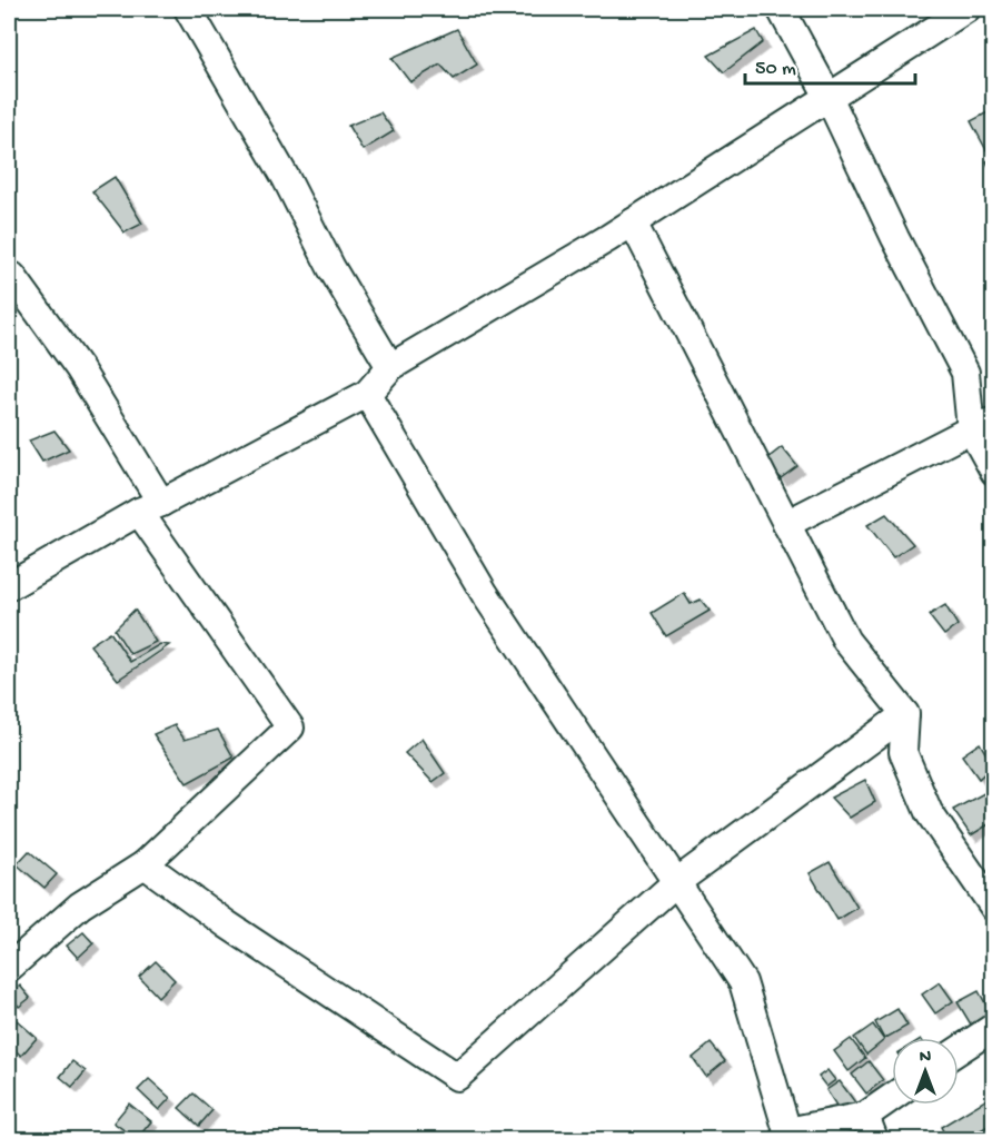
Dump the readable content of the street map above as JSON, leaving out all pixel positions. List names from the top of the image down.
{
  "scale_bar": "50 m",
  "north": "top"
}
